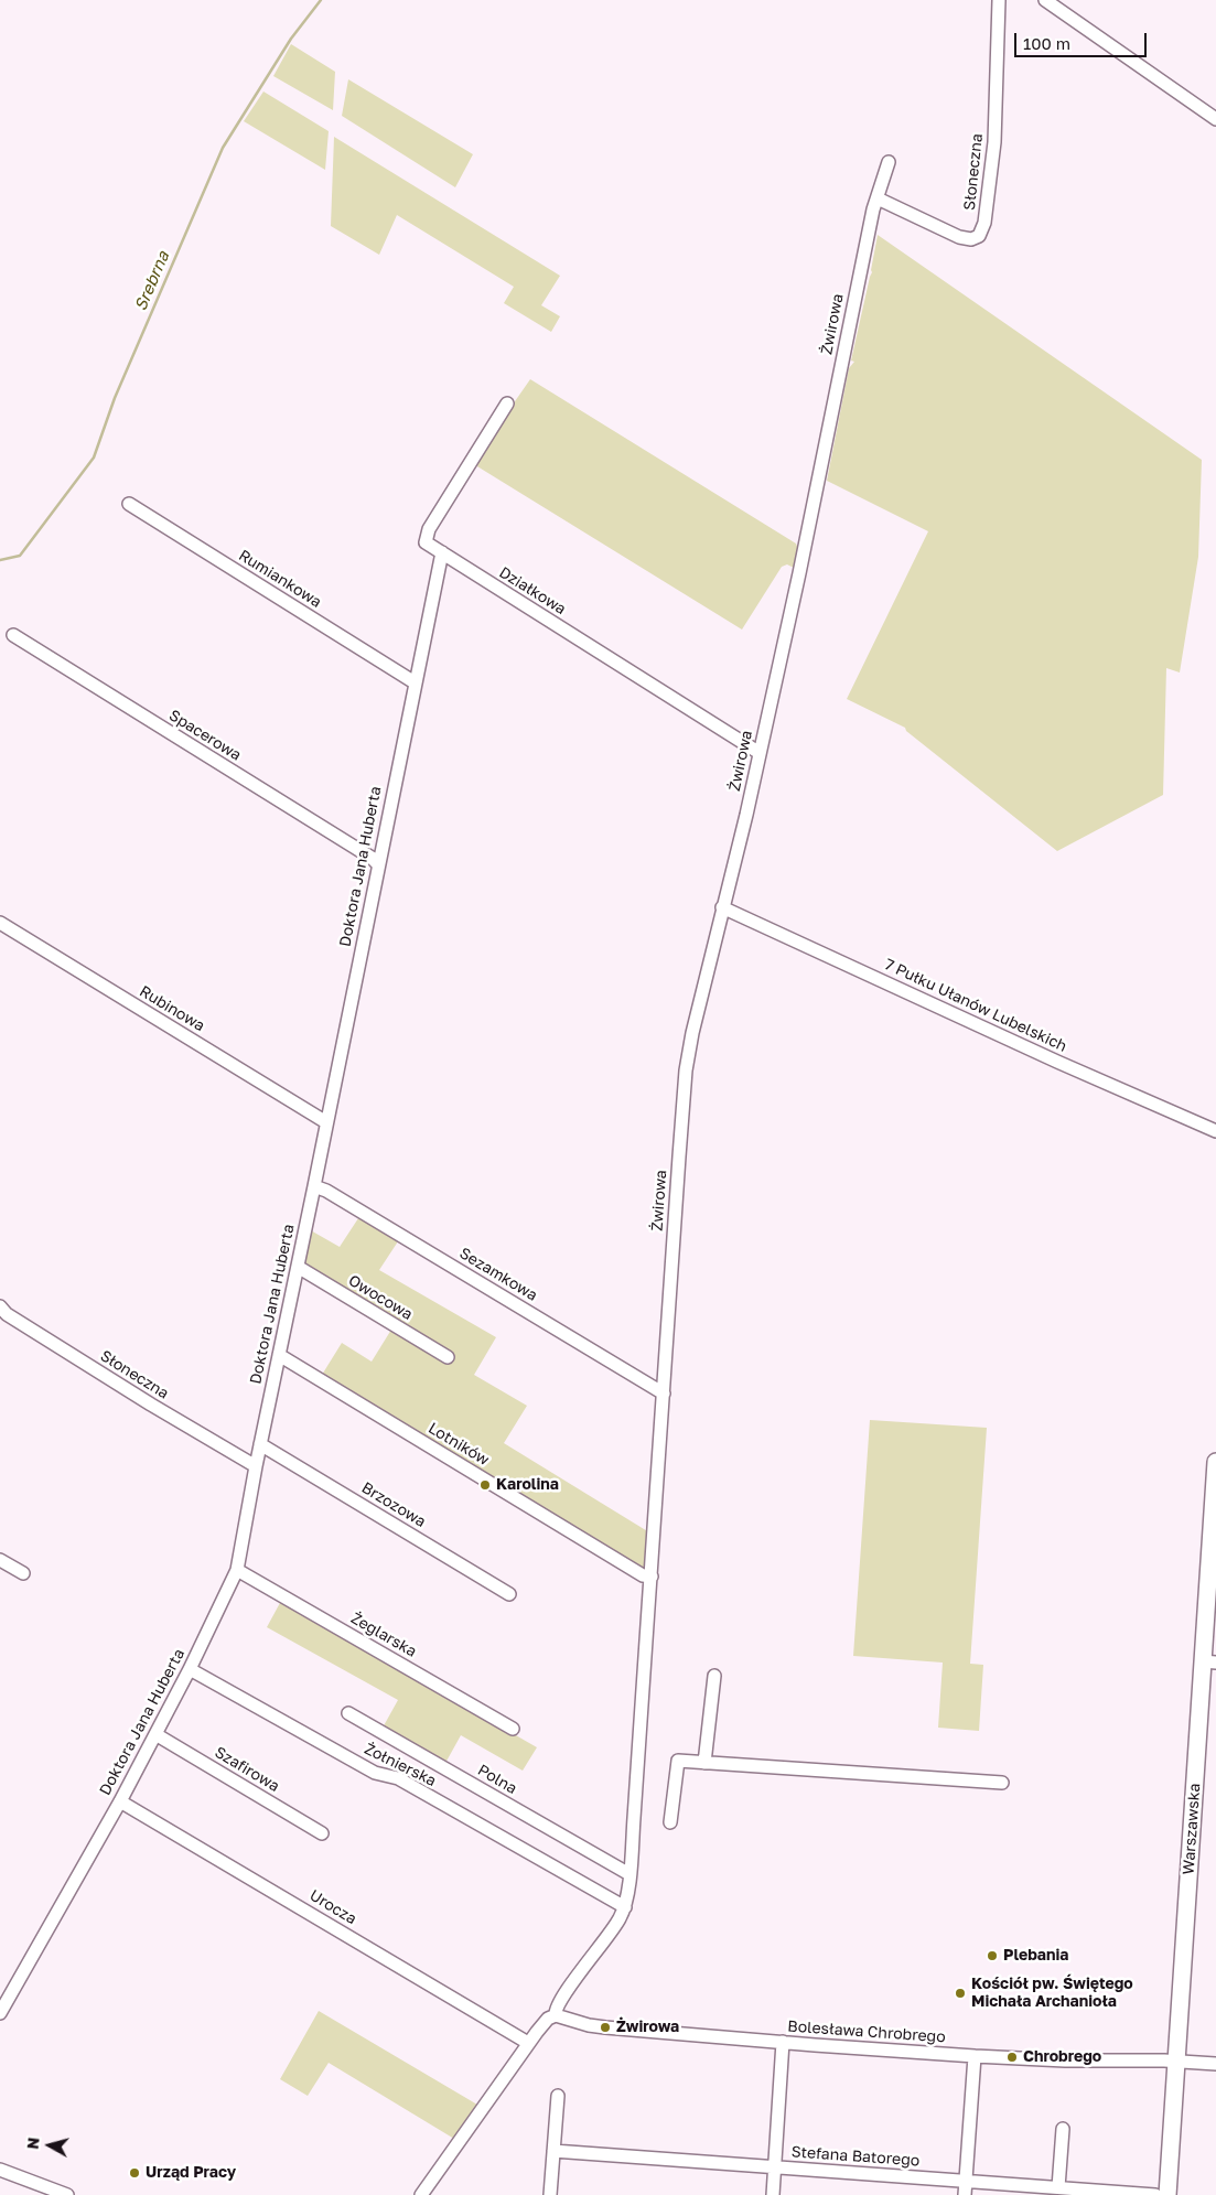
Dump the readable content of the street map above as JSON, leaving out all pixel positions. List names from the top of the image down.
{
  "streets": {
    "main road": ["Warszawska"],
    "street": [
      "Słoneczna",
      "Żwirowa",
      "Rumiankowa",
      "Działkowa",
      "Spacerowa",
      "Doktora Jana Huberta",
      "7 Pułku Ułanów Lubelskich",
      "Rubinowa",
      "Sezamkowa",
      "Owocowa",
      "Lotników",
      "Brzozowa",
      "Żeglarska",
      "Żołnierska",
      "Szafirowa",
      "Polna",
      "Urocza",
      "Bolesława Chrobrego",
      "Stefana Batorego"
    ]
  },
  "crossings": [
    ["Słoneczna", "Żwirowa"],
    ["Słoneczna", "Doktora Jana Huberta"],
    ["Żwirowa", "Działkowa"],
    ["Żwirowa", "7 Pułku Ułanów Lubelskich"],
    ["Żwirowa", "Sezamkowa"],
    ["Żwirowa", "Lotników"],
    ["Żwirowa", "Żołnierska"],
    ["Żwirowa", "Polna"],
    ["Żwirowa", "Urocza"],
    ["Żwirowa", "Bolesława Chrobrego"],
    ["Rumiankowa", "Doktora Jana Huberta"],
    ["Działkowa", "Doktora Jana Huberta"],
    ["Spacerowa", "Doktora Jana Huberta"],
    ["Doktora Jana Huberta", "Rubinowa"],
    ["Doktora Jana Huberta", "Sezamkowa"],
    ["Doktora Jana Huberta", "Owocowa"],
    ["Doktora Jana Huberta", "Lotników"],
    ["Doktora Jana Huberta", "Brzozowa"],
    ["Doktora Jana Huberta", "Żeglarska"],
    ["Doktora Jana Huberta", "Żołnierska"],
    ["Doktora Jana Huberta", "Szafirowa"],
    ["Doktora Jana Huberta", "Urocza"],
    ["Warszawska", "Bolesława Chrobrego"]
  ],
  "water": ["Srebrna"],
  "places": [
    "Karolina",
    "Plebania",
    "Kościół pw. Świętego Michała Archanioła",
    "Żwirowa",
    "Chrobrego",
    "Urząd Pracy"
  ],
  "scale_bar": "100 m",
  "north": "left"
}
